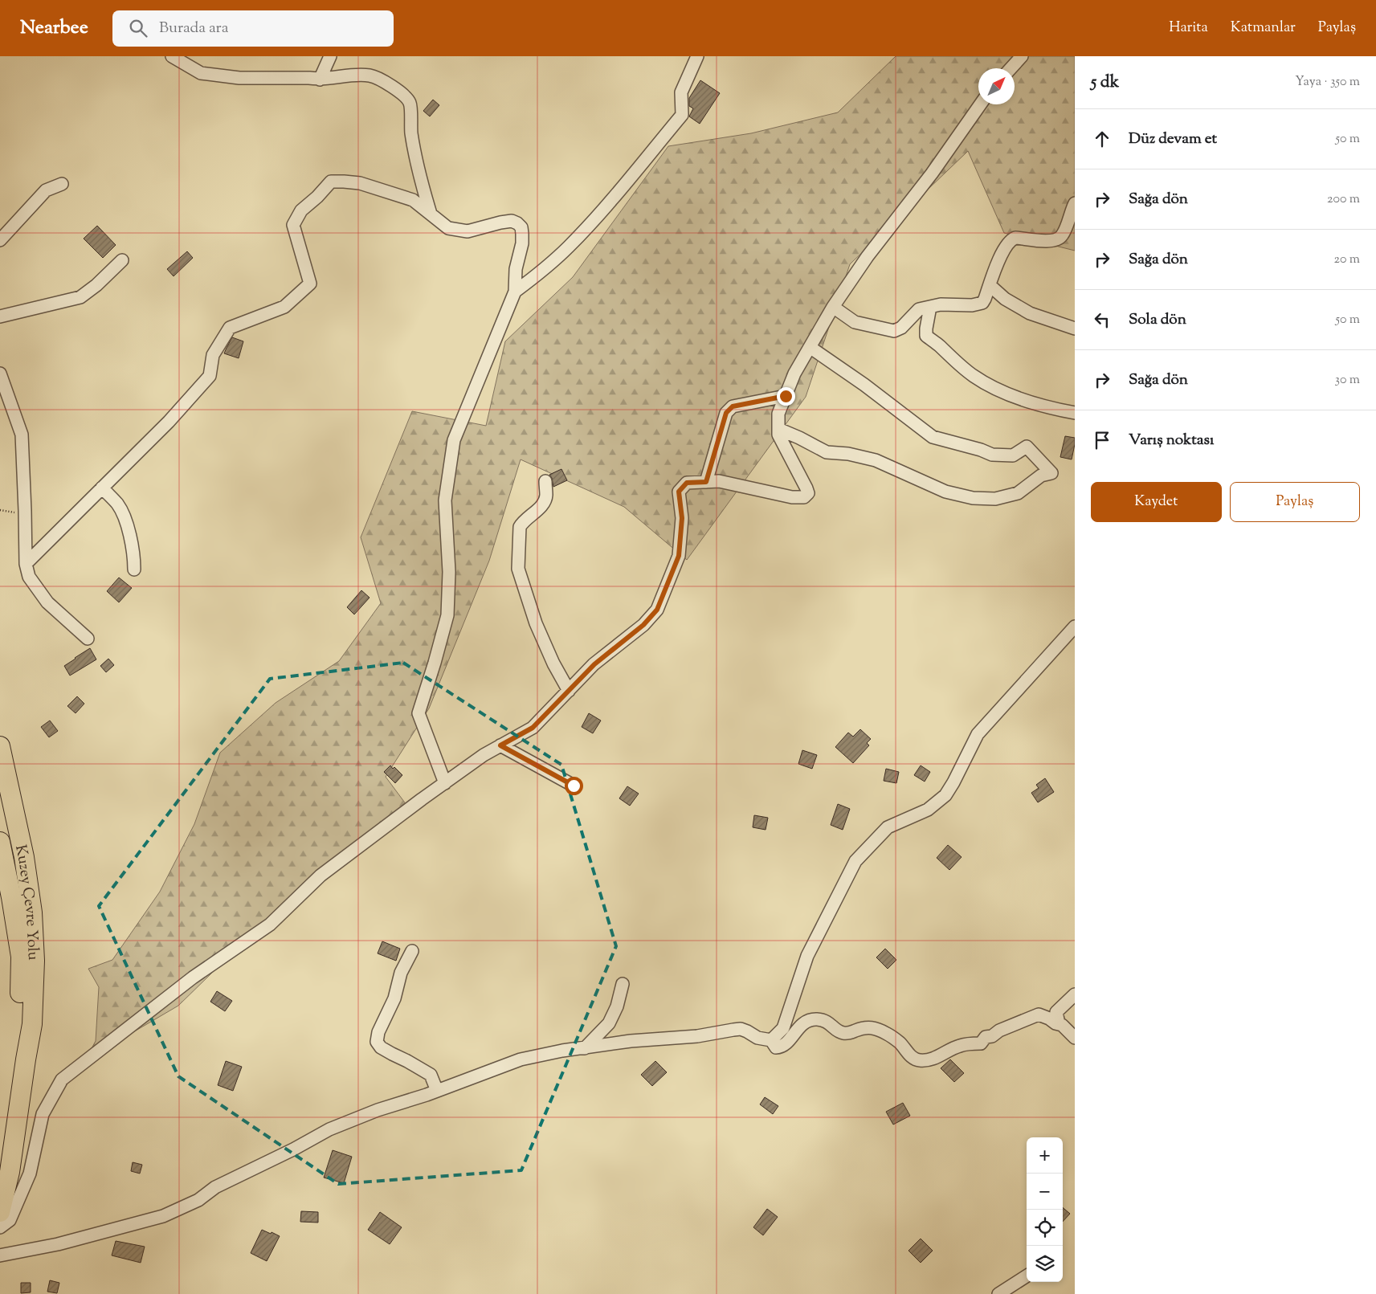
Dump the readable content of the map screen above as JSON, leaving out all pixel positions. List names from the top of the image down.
{
  "streets": {
    "main road": ["Kuzey Çevre Yolu"]
  },
  "north": "top right",
  "page": {
    "header": "Nearbee",
    "search": "Burada ara",
    "nav": ["Harita", "Katmanlar", "Paylaş"],
    "heading": ["5 dk", "Yaya · 350 m"],
    "list": [
      ["Düz devam et", "50 m"],
      ["Sağa dön", "200 m"],
      ["Sağa dön", "20 m"],
      ["Sola dön", "50 m"],
      ["Sağa dön", "30 m"],
      "Varış noktası"
    ],
    "buttons": ["Kaydet", "Paylaş"],
    "map_buttons": ["+", "−"]
  }
}
